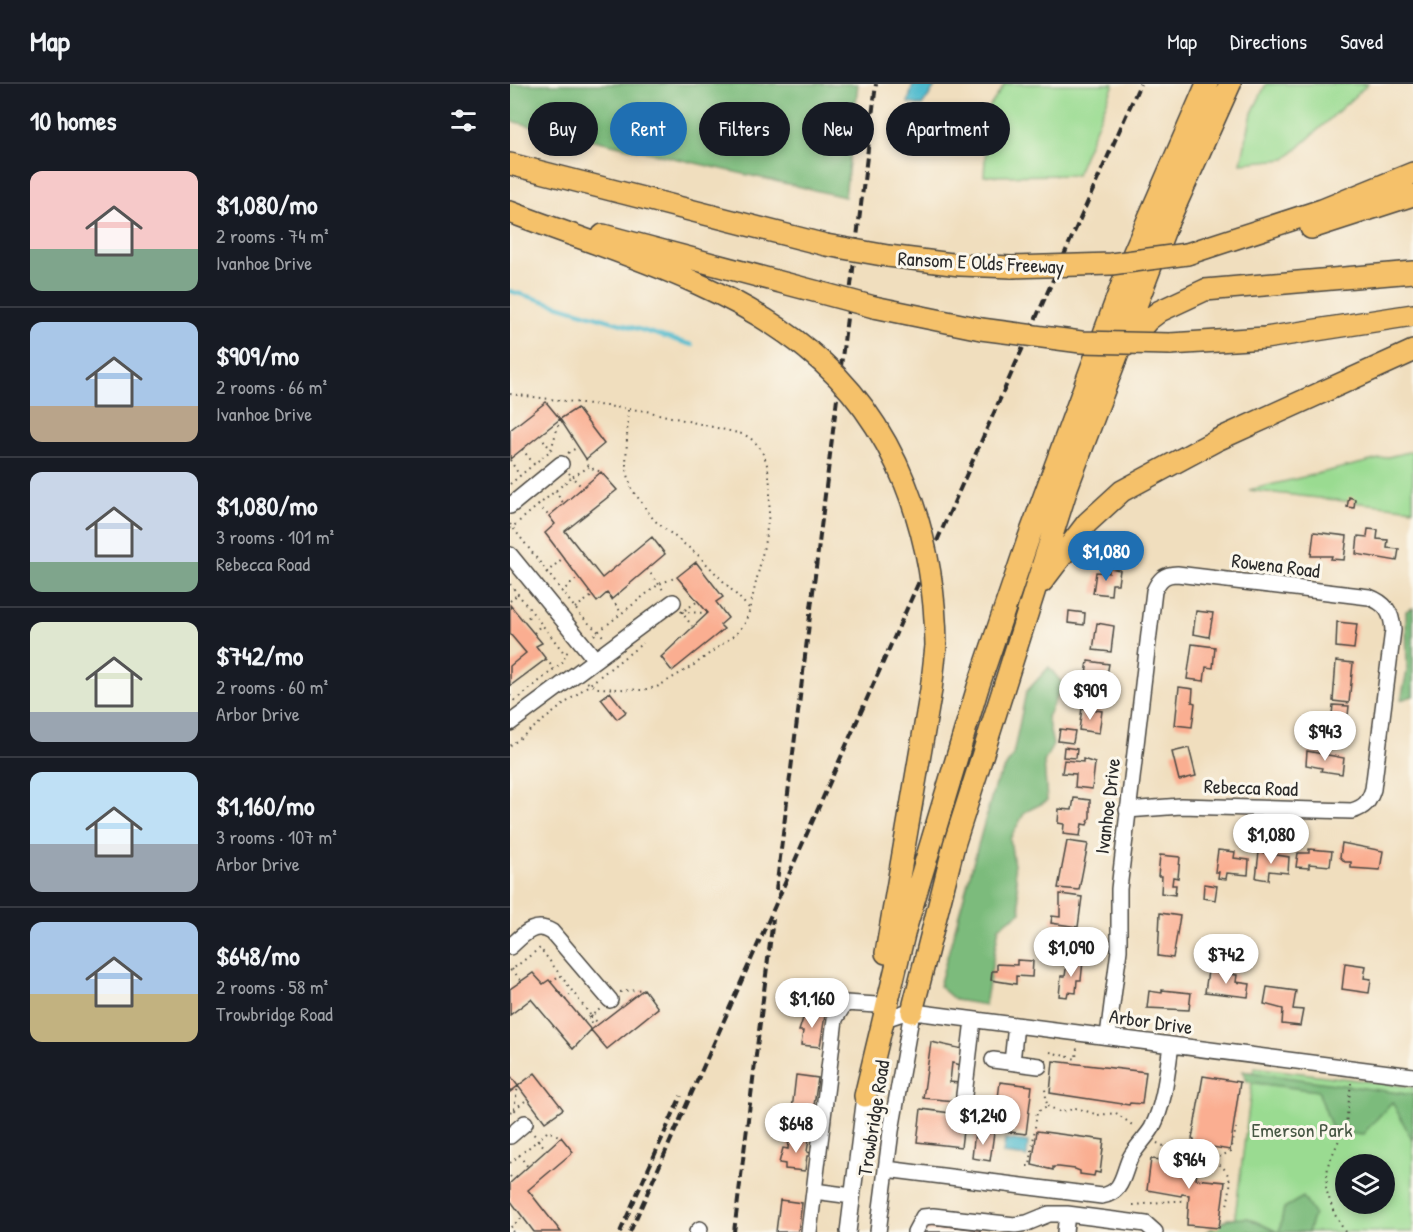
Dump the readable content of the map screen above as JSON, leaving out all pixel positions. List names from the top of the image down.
{
  "streets": {
    "highway": ["Ransom E Olds Freeway"],
    "street": [
      "Rowena Road",
      "Rebecca Road",
      "Ivanhoe Drive",
      "Arbor Drive",
      "Trowbridge Road"
    ]
  },
  "crossings": [
    ["Rowena Road", "Rebecca Road"],
    ["Rowena Road", "Ivanhoe Drive"],
    ["Rebecca Road", "Ivanhoe Drive"],
    ["Ivanhoe Drive", "Arbor Drive"],
    ["Arbor Drive", "Trowbridge Road"]
  ],
  "parks": ["Emerson Park"],
  "page": {
    "header": "Map",
    "nav": ["Map", "Directions", "Saved"],
    "heading": "10 homes",
    "chip": [
      "Buy",
      "Rent",
      "Filters",
      "New",
      "Apartment"
    ],
    "list": [
      {
        "name": "$1,080/mo",
        "note": "2 rooms · 74 m² · Ivanhoe Drive"
      },
      {
        "name": "$909/mo",
        "note": "2 rooms · 66 m² · Ivanhoe Drive"
      },
      {
        "name": "$1,080/mo",
        "note": "3 rooms · 101 m² · Rebecca Road"
      },
      {
        "name": "$742/mo",
        "note": "2 rooms · 60 m² · Arbor Drive"
      },
      {
        "name": "$1,160/mo",
        "note": "3 rooms · 107 m² · Arbor Drive"
      },
      {
        "name": "$648/mo",
        "note": "2 rooms · 58 m² · Trowbridge Road"
      }
    ],
    "price": [
      "$1,080",
      "$909",
      "$943",
      "$1,080",
      "$1,090",
      "$742",
      "$1,160",
      "$1,240",
      "$648",
      "$964"
    ]
  }
}
